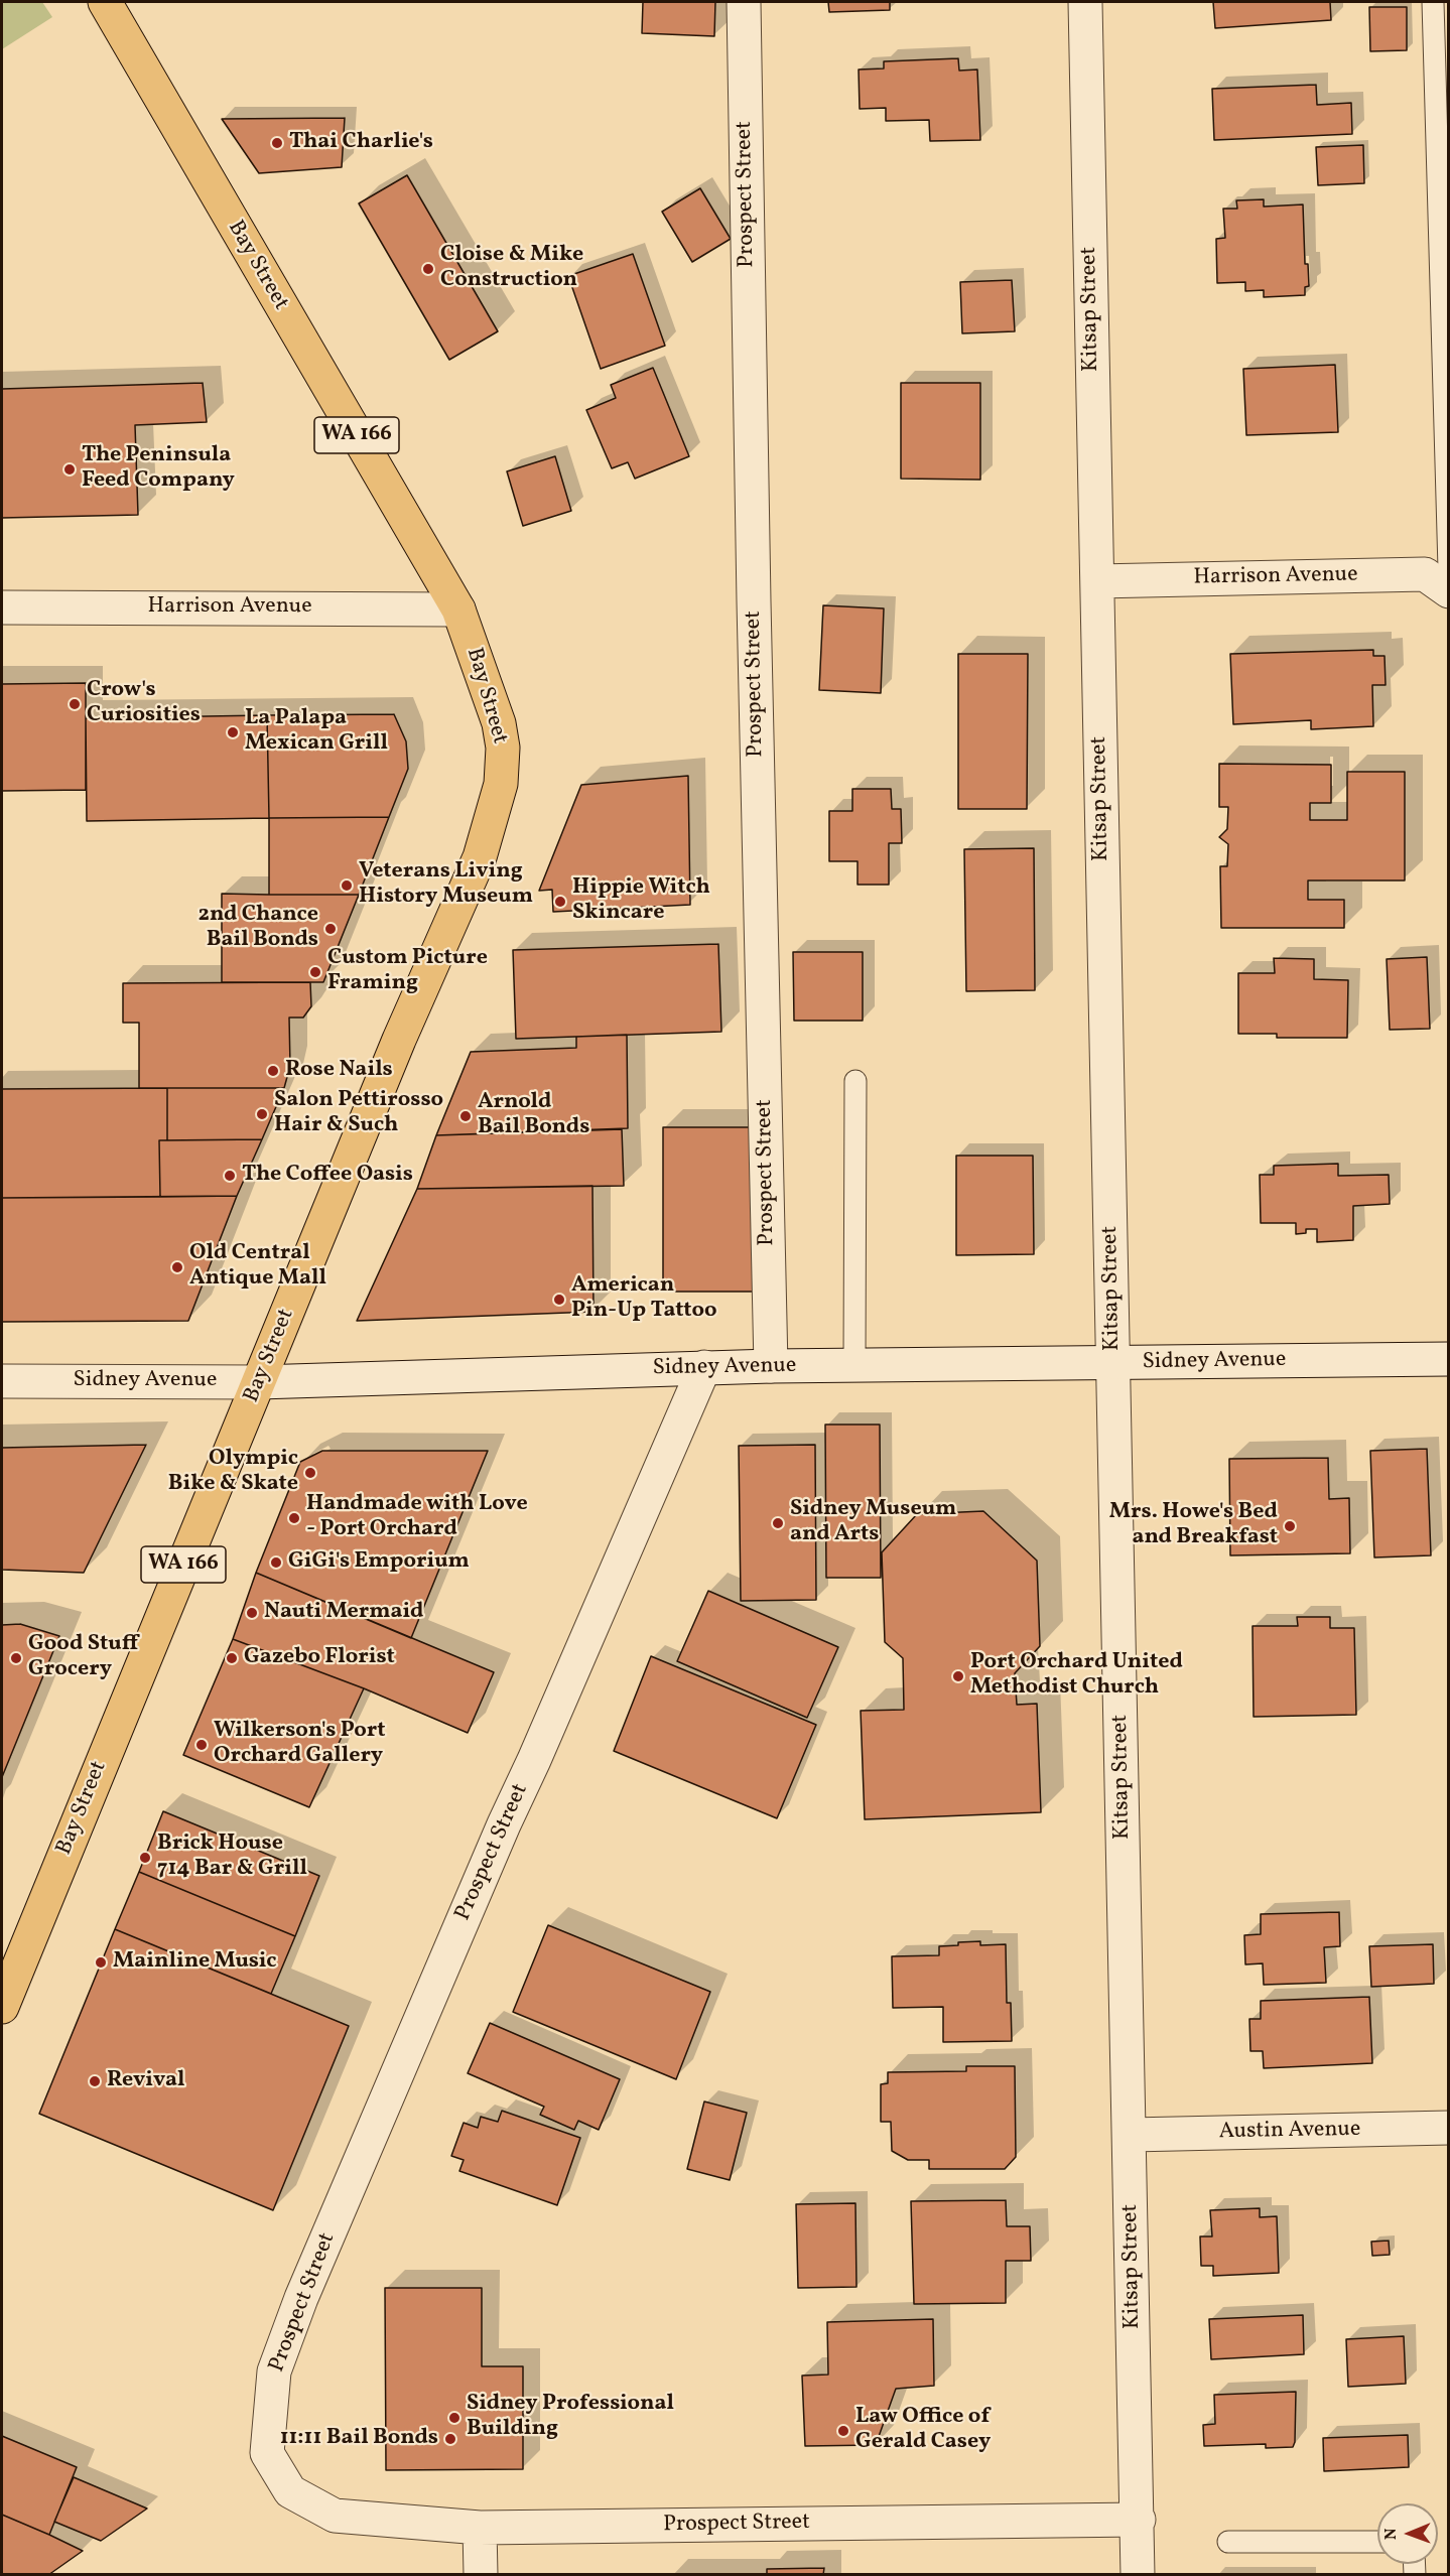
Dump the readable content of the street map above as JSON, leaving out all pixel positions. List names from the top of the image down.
{
  "streets": {
    "main road": ["Bay Street", "WA 166"],
    "street": [
      "Prospect Street",
      "Kitsap Street",
      "Harrison Avenue",
      "Sidney Avenue",
      "Austin Avenue"
    ]
  },
  "crossings": [
    ["Prospect Street", "Kitsap Street"],
    ["Prospect Street", "Sidney Avenue"],
    ["Bay Street", "Harrison Avenue"],
    ["Bay Street", "Sidney Avenue"],
    ["Kitsap Street", "Harrison Avenue"],
    ["Kitsap Street", "Sidney Avenue"],
    ["Kitsap Street", "Austin Avenue"]
  ],
  "places": [
    "Thai Charlie's",
    "Cloise & Mike Construction",
    "The Peninsula Feed Company",
    "Crow's Curiosities",
    "La Palapa Mexican Grill",
    "Veterans Living History Museum",
    "Hippie Witch Skincare",
    "2nd Chance Bail Bonds",
    "Custom Picture Framing",
    "Rose Nails",
    "Salon Pettirosso Hair & Such",
    "Arnold Bail Bonds",
    "The Coffee Oasis",
    "Old Central Antique Mall",
    "American Pin-Up Tattoo",
    "Olympic Bike & Skate",
    "Handmade with Love - Port Orchard",
    "Sidney Museum and Arts",
    "Mrs. Howe's Bed and Breakfast",
    "GiGi's Emporium",
    "Nauti Mermaid",
    "Good Stuff Grocery",
    "Gazebo Florist",
    "Port Orchard United Methodist Church",
    "Wilkerson's Port Orchard Gallery",
    "Brick House 714 Bar & Grill",
    "Mainline Music",
    "Revival",
    "Sidney Professional Building",
    "Law Office of Gerald Casey",
    "11:11 Bail Bonds"
  ],
  "north": "left"
}
